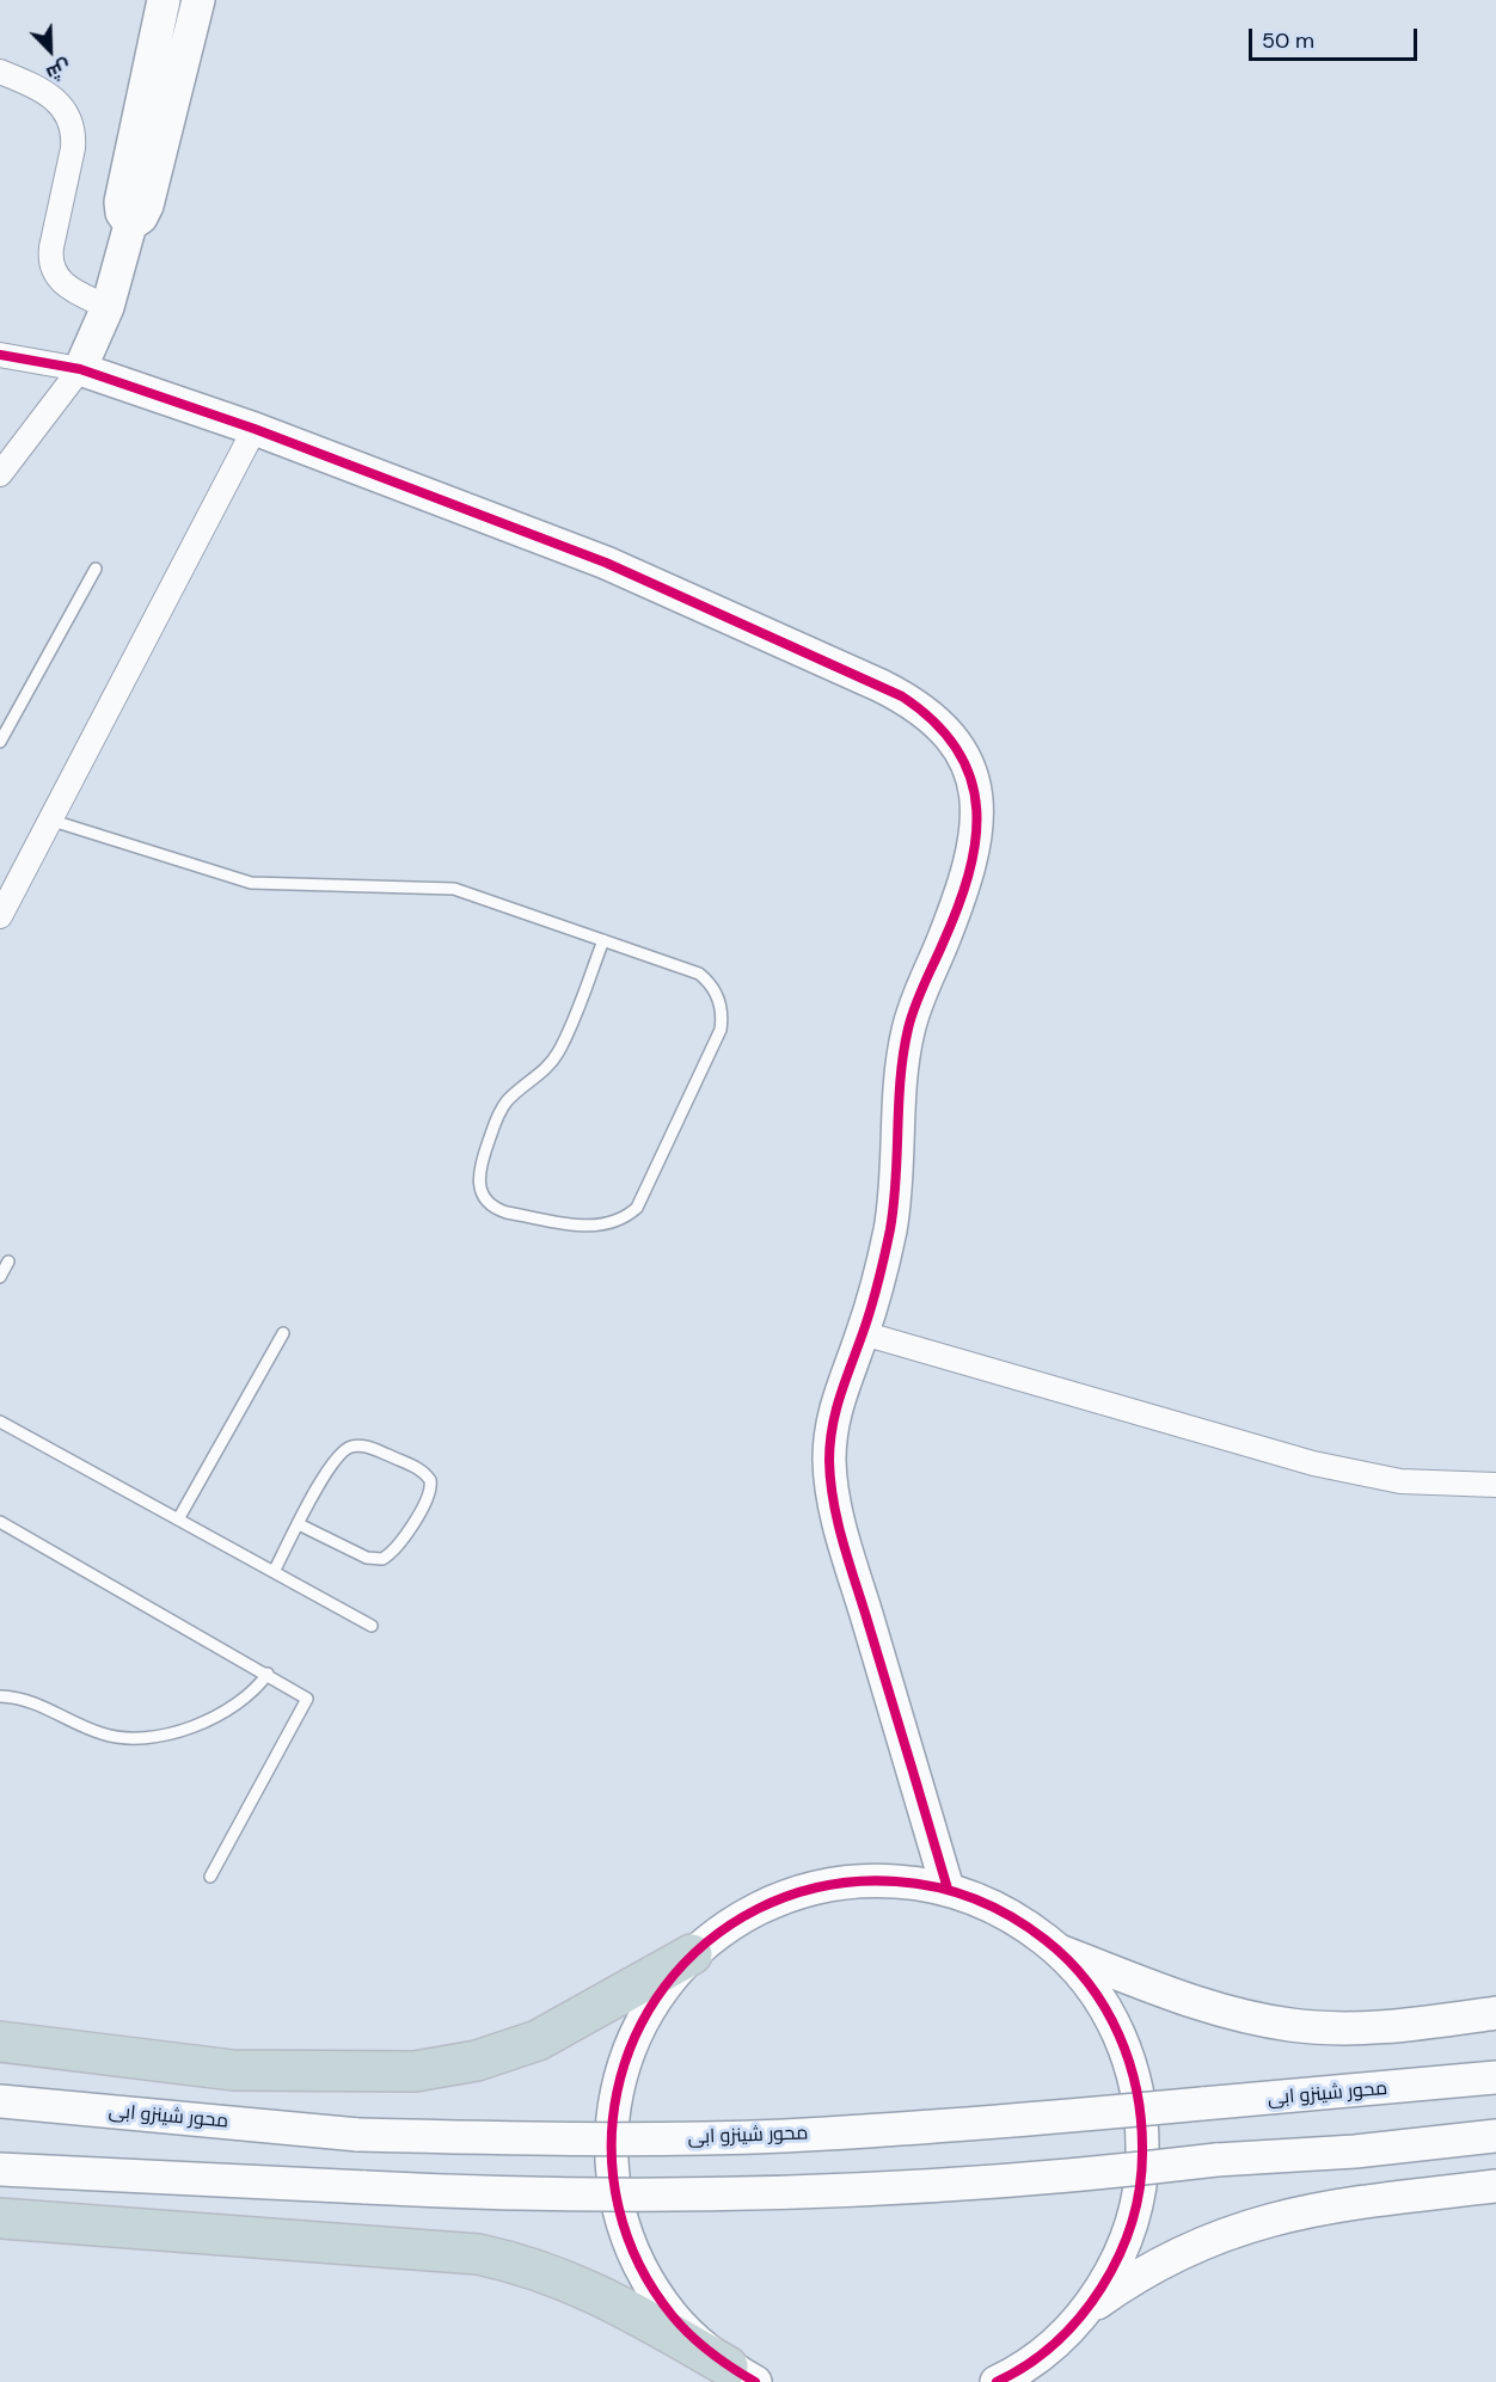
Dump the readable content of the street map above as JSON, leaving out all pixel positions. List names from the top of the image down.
{
  "streets": {
    "street": ["محور شينزو ابى"]
  },
  "scale_bar": "50 m",
  "north": "bottom right"
}
